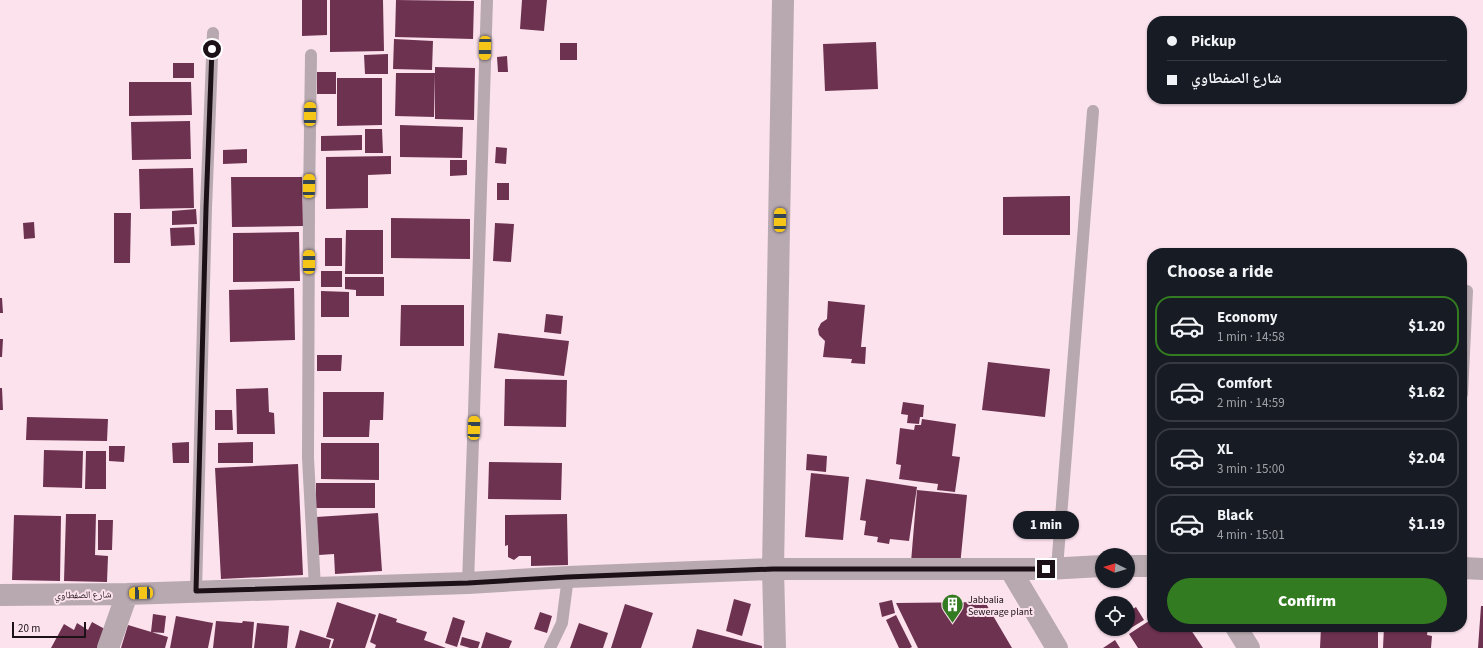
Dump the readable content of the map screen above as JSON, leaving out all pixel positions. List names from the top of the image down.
{
  "streets": {
    "street": ["شارع الصفطاوي"]
  },
  "places": {
    "building": ["Jabbalia Sewerage plant"]
  },
  "scale_bar": "20 m",
  "north": "left",
  "page": {
    "banner": ["Pickup", "شارع الصفطاوي"],
    "heading": "Choose a ride",
    "list": [
      {
        "name": "Economy",
        "note": "1 min · 14:58",
        "value": "$1.20"
      },
      {
        "name": "Comfort",
        "note": "2 min · 14:59",
        "value": "$1.62"
      },
      {
        "name": "XL",
        "note": "3 min · 15:00",
        "value": "$2.04"
      },
      {
        "name": "Black",
        "note": "4 min · 15:01",
        "value": "$1.19"
      }
    ],
    "bubble": "1 min",
    "buttons": "Confirm",
    "scale": "20 m"
  }
}
